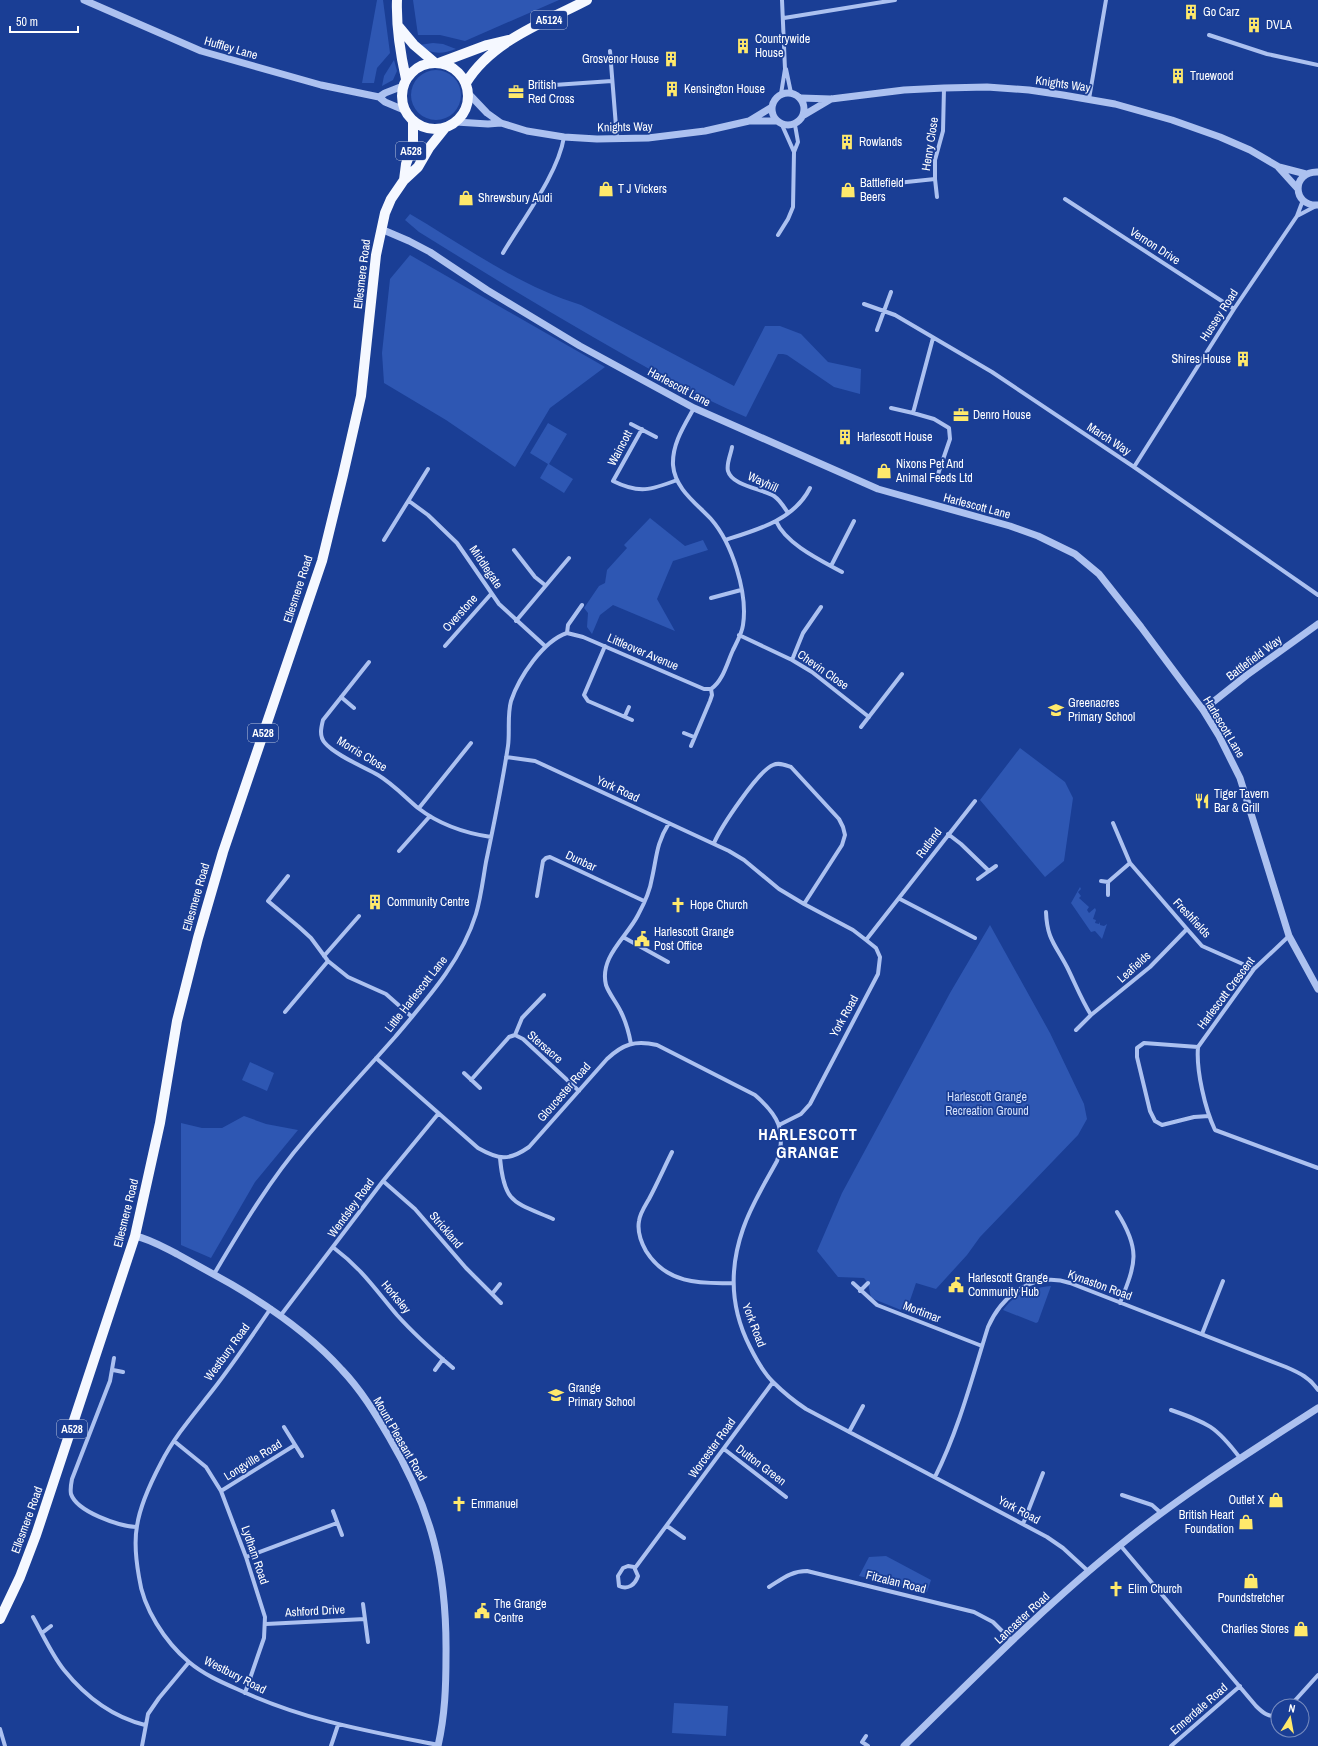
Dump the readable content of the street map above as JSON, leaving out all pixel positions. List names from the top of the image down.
{
  "streets": {
    "main road": ["A5124", "A528", "Ellesmere Road"],
    "street": [
      "Huffley Lane",
      "Knights Way",
      "Henry Close",
      "Vernon Drive",
      "Hussey Road",
      "Harlescott Lane",
      "March Way",
      "Waincott",
      "Wayhill",
      "Middlegate",
      "Overstone",
      "Littleover Avenue",
      "Battlefield Way",
      "Chevin Close",
      "Morris Close",
      "York Road",
      "Rutland",
      "Dunbar",
      "Freshfields",
      "Leafields",
      "Harlescott Crescent",
      "Little Harlescott Lane",
      "Stersacre",
      "Gloucester Road",
      "Wendsley Road",
      "Strickland",
      "Kynaston Road",
      "Horksley",
      "Mortimar",
      "Westbury Road",
      "Mount Pleasant Road",
      "Worcester Road",
      "Longville Road",
      "Dutton Green",
      "Lydham Road",
      "Fitzalan Road",
      "Ashford Drive",
      "Lancaster Road",
      "Ennerdale Road"
    ]
  },
  "crossings": [
    ["A5124", "Huffley Lane"],
    ["A5124", "Knights Way"],
    ["A5124", "Ellesmere Road"],
    ["Huffley Lane", "Knights Way"],
    ["Huffley Lane", "Ellesmere Road"],
    ["Knights Way", "Henry Close"],
    ["Knights Way", "Ellesmere Road"],
    ["Knights Way", "Hussey Road"],
    ["Vernon Drive", "Hussey Road"],
    ["Ellesmere Road", "Harlescott Lane"],
    ["Ellesmere Road", "Mount Pleasant Road"],
    ["Hussey Road", "March Way"],
    ["Harlescott Lane", "Battlefield Way"],
    ["Harlescott Lane", "Harlescott Crescent"],
    ["Middlegate", "Overstone"],
    ["Middlegate", "Little Harlescott Lane"],
    ["Littleover Avenue", "Little Harlescott Lane"],
    ["Morris Close", "Little Harlescott Lane"],
    ["York Road", "Rutland"],
    ["York Road", "Little Harlescott Lane"],
    ["York Road", "Gloucester Road"],
    ["York Road", "Kynaston Road"],
    ["York Road", "Worcester Road"],
    ["York Road", "Lancaster Road"],
    ["Freshfields", "Leafields"],
    ["Freshfields", "Harlescott Crescent"],
    ["Little Harlescott Lane", "Mount Pleasant Road"],
    ["Stersacre", "Gloucester Road"],
    ["Wendsley Road", "Strickland"],
    ["Wendsley Road", "Horksley"],
    ["Wendsley Road", "Mount Pleasant Road"],
    ["Kynaston Road", "Mortimar"],
    ["Westbury Road", "Mount Pleasant Road"],
    ["Westbury Road", "Lydham Road"],
    ["Worcester Road", "Dutton Green"],
    ["Longville Road", "Lydham Road"],
    ["Lydham Road", "Ashford Drive"],
    ["Fitzalan Road", "Lancaster Road"]
  ],
  "districts": ["HARLESCOTT GRANGE"],
  "parks": ["Harlescott Grange Recreation Ground"],
  "places": {
    "building": [
      "Go Carz",
      "DVLA",
      "Countrywide House",
      "Grosvenor House",
      "Truewood",
      "Kensington House",
      "Rowlands",
      "Shires House",
      "Harlescott House",
      "Community Centre"
    ],
    "office": ["British Red Cross", "Denro House"],
    "shop": [
      "T J Vickers",
      "Battlefield Beers",
      "Shrewsbury Audi",
      "Nixons Pet And Animal Feeds Ltd",
      "Outlet X",
      "British Heart Foundation",
      "Poundstretcher",
      "Charlies Stores"
    ],
    "school or university": ["Greenacres Primary School", "Grange Primary School"],
    "restaurant": ["Tiger Tavern Bar & Grill"],
    "church": ["Hope Church", "Emmanuel", "Elim Church"],
    "public building": ["Harlescott Grange Post Office", "Harlescott Grange Community Hub", "The Grange Centre"]
  },
  "scale_bar": "50 m",
  "north": "top"
}
